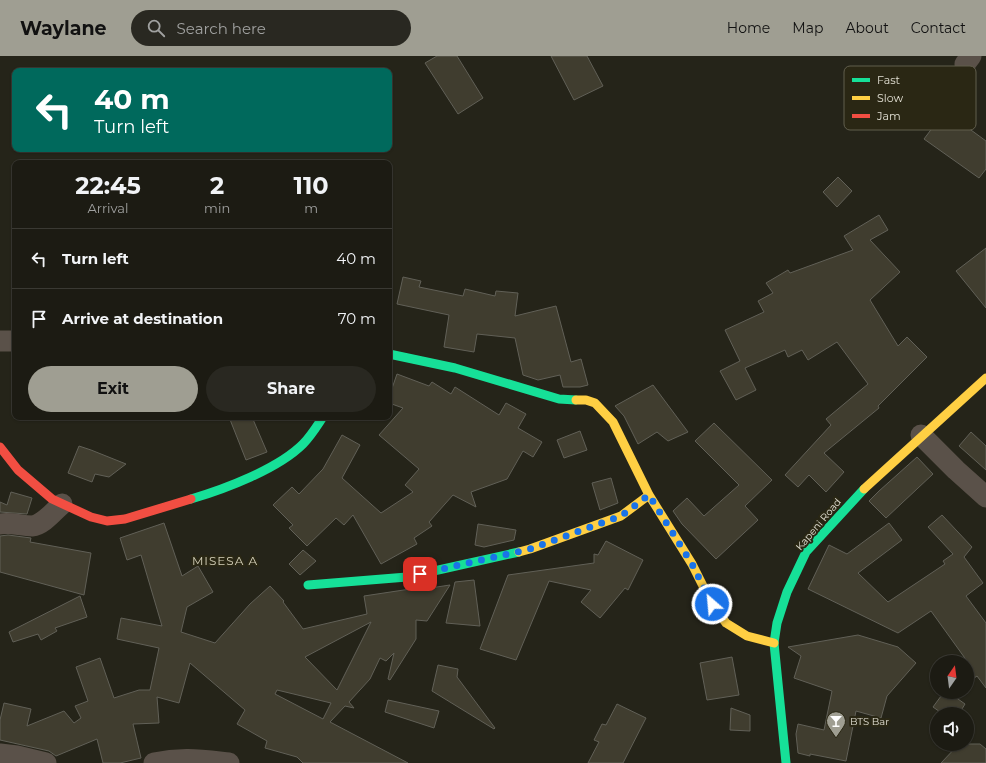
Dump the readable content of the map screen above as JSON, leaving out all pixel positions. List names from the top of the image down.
{
  "streets": {
    "street": ["Kapeni Road"]
  },
  "districts": ["MISESA A"],
  "places": {
    "bar": ["BTS Bar"]
  },
  "legend": ["Fast", "Slow", "Jam"],
  "north": "top",
  "page": {
    "header": "Waylane",
    "search": "Search here",
    "nav": [
      "Home",
      "Map",
      "About",
      "Contact"
    ],
    "turn": ["40 m", "Turn left"],
    "eta": [
      "22:45",
      "Arrival",
      "2",
      "min",
      "110",
      "m"
    ],
    "list": [
      {
        "name": "Turn left",
        "value": "40 m"
      },
      {
        "name": "Arrive at destination",
        "value": "70 m"
      }
    ],
    "buttons": ["Exit", "Share"]
  }
}
